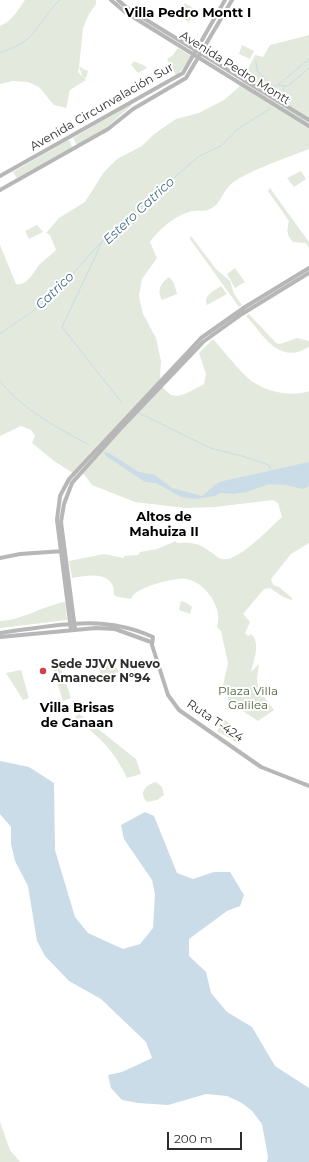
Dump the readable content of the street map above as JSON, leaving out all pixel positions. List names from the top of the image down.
{
  "streets": {
    "main road": ["Avenida Pedro Montt", "Avenida Circunvalación Sur", "Ruta T-424"]
  },
  "crossings": [
    ["Avenida Pedro Montt", "Avenida Circunvalación Sur"]
  ],
  "districts": ["Villa Pedro Montt I", "Altos de Mahuiza II", "Villa Brisas de Canaan"],
  "water": ["Estero Catrico", "Catrico"],
  "parks": ["Plaza Villa Galilea"],
  "places": ["Sede JJVV Nuevo Amanecer N°94"],
  "scale_bar": "200 m"
}
